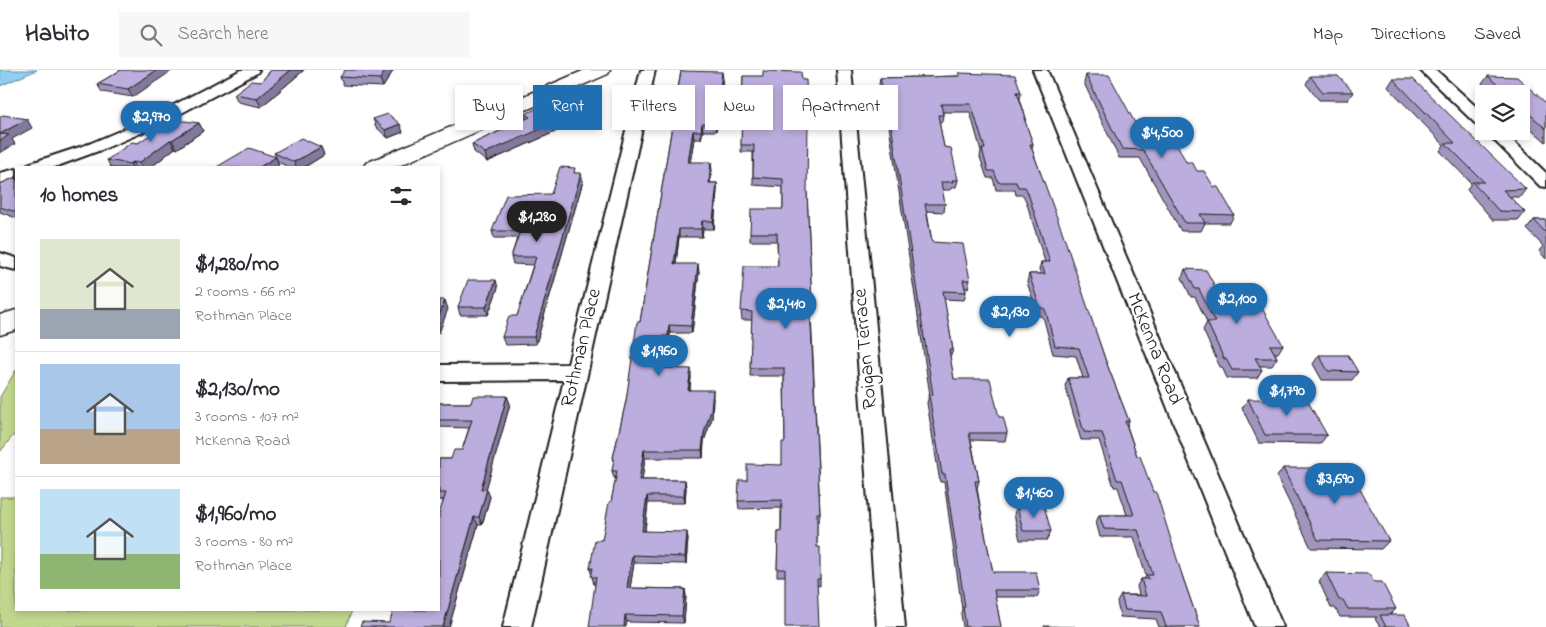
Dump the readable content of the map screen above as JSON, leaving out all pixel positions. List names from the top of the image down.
{
  "streets": {
    "street": ["Rothman Place", "Roigan Terrace", "McKenna Road"]
  },
  "page": {
    "header": "Habito",
    "search": "Search here",
    "nav": ["Map", "Directions", "Saved"],
    "chip": [
      "Buy",
      "Rent",
      "Filters",
      "New",
      "Apartment"
    ],
    "price": [
      "$2,970",
      "$4,500",
      "$1,280",
      "$2,100",
      "$2,410",
      "$2,130",
      "$1,960",
      "$1,790",
      "$3,690",
      "$1,460"
    ],
    "heading": "10 homes",
    "list": [
      {
        "name": "$1,280/mo",
        "note": "2 rooms · 66 m² · Rothman Place"
      },
      {
        "name": "$2,130/mo",
        "note": "3 rooms · 107 m² · McKenna Road"
      },
      {
        "name": "$1,960/mo",
        "note": "3 rooms · 80 m² · Rothman Place"
      }
    ]
  }
}
